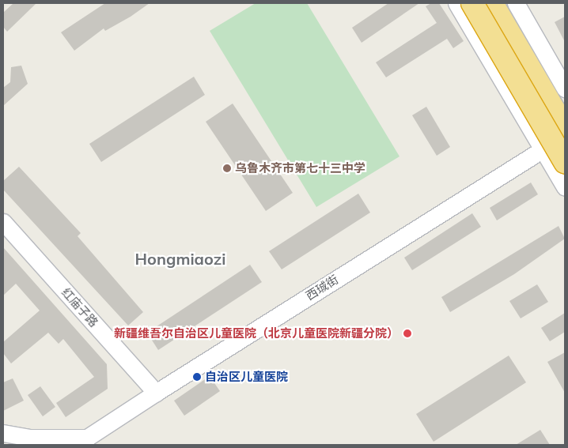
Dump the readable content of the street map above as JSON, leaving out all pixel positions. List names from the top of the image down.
{
  "streets": {
    "main road": ["西珹街", "红庙子路"]
  },
  "crossings": [
    ["西珹街", "红庙子路"]
  ],
  "districts": ["Hongmiaozi"],
  "places": ["乌鲁木齐市第七十三中学", "新疆维吾尔自治区儿童医院（北京儿童医院新疆分院）", "自治区儿童医院"]
}
